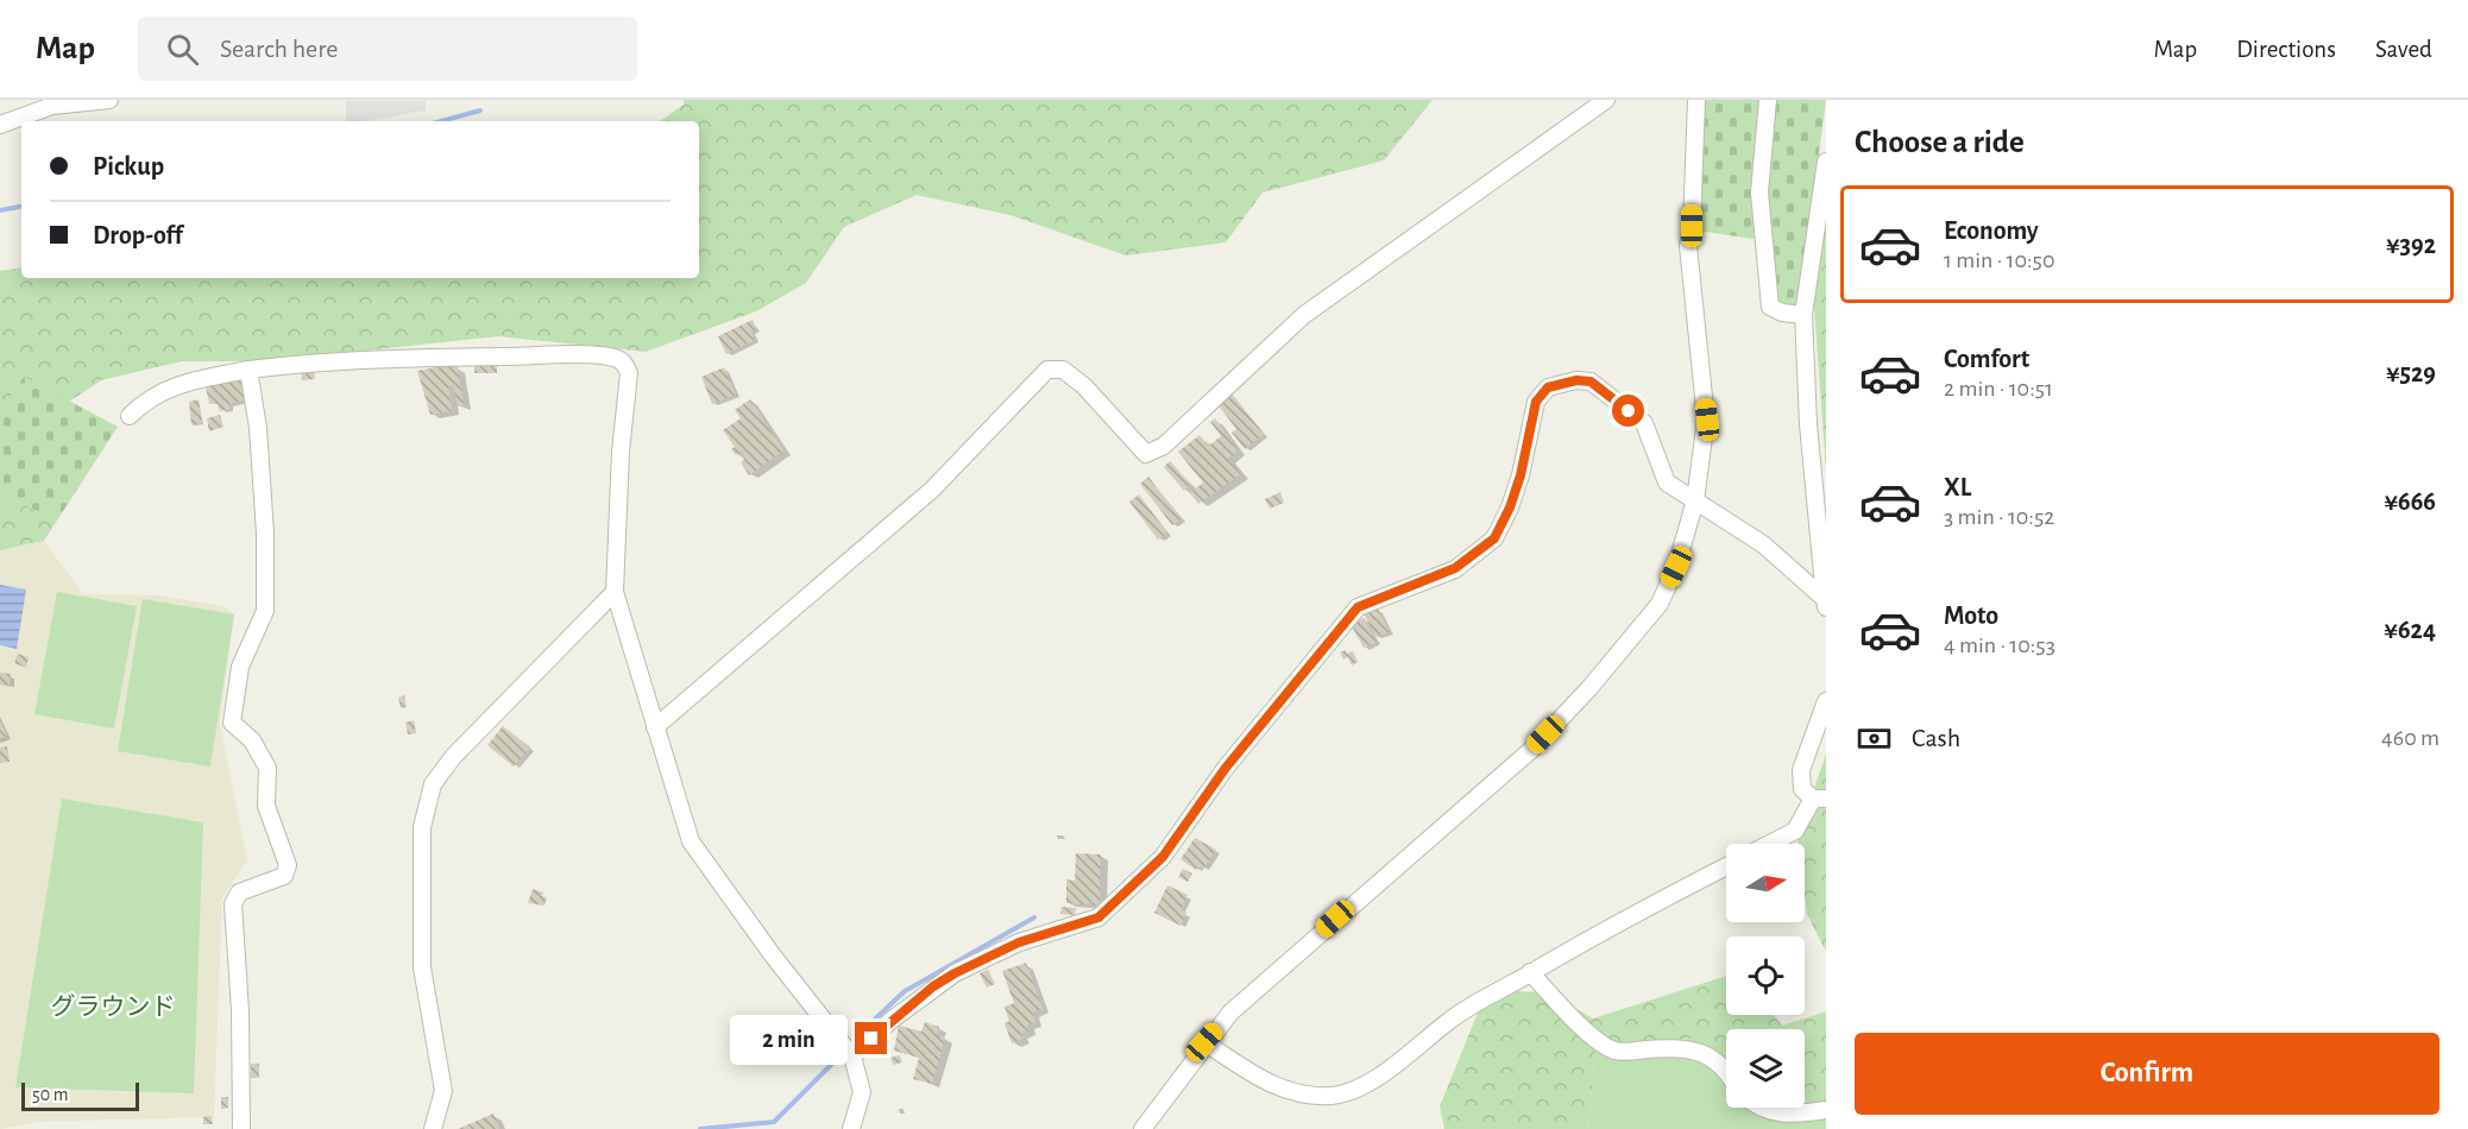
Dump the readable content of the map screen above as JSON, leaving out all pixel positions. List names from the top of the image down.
{
  "parks": ["グラウンド"],
  "scale_bar": "50 m",
  "north": "right",
  "page": {
    "header": "Map",
    "search": "Search here",
    "nav": ["Map", "Directions", "Saved"],
    "heading": "Choose a ride",
    "banner": ["Pickup", "Drop-off"],
    "list": [
      {
        "name": "Economy",
        "note": "1 min · 10:50",
        "value": "¥392"
      },
      {
        "name": "Comfort",
        "note": "2 min · 10:51",
        "value": "¥529"
      },
      {
        "name": "XL",
        "note": "3 min · 10:52",
        "value": "¥666"
      },
      {
        "name": "Moto",
        "note": "4 min · 10:53",
        "value": "¥624"
      }
    ],
    "pay": ["Cash", "460 m"],
    "bubble": "2 min",
    "buttons": "Confirm",
    "scale": "50 m"
  }
}
